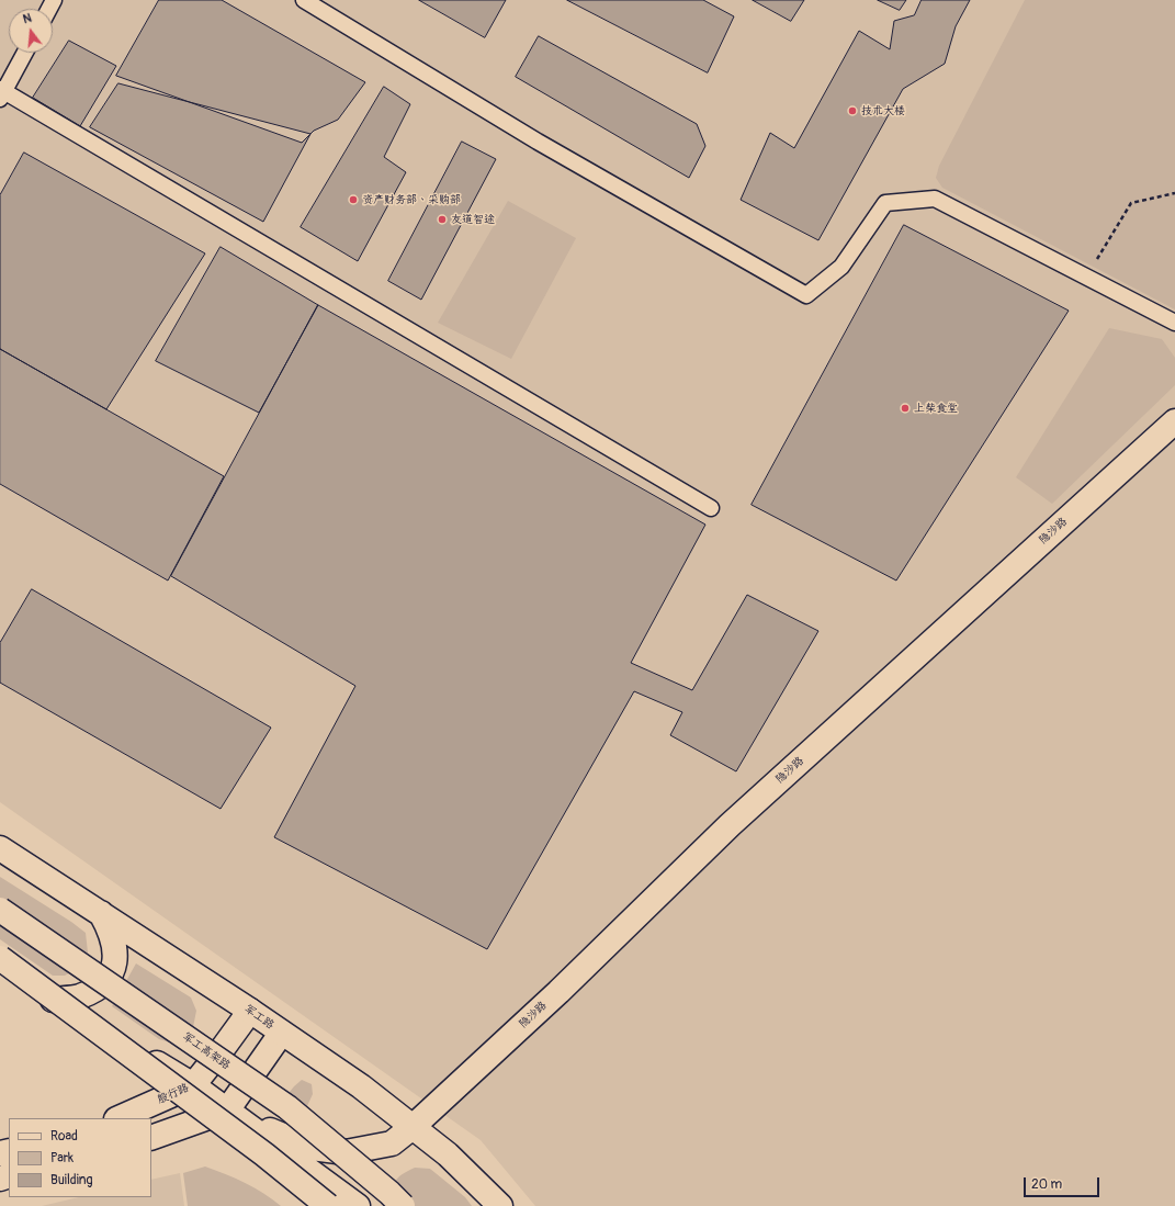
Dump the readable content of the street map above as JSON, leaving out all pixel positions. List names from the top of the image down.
{
  "streets": {
    "main road": [
      "隐沙路",
      "军工路",
      "军工高架路",
      "殷行路"
    ]
  },
  "crossings": [
    ["隐沙路", "军工路"],
    ["军工路", "殷行路"]
  ],
  "places": [
    "技术大楼",
    "资产财务部、采购部",
    "友道智途",
    "上柴食堂"
  ],
  "legend": ["Road", "Park", "Building"],
  "scale_bar": "20 m",
  "north": "top"
}
